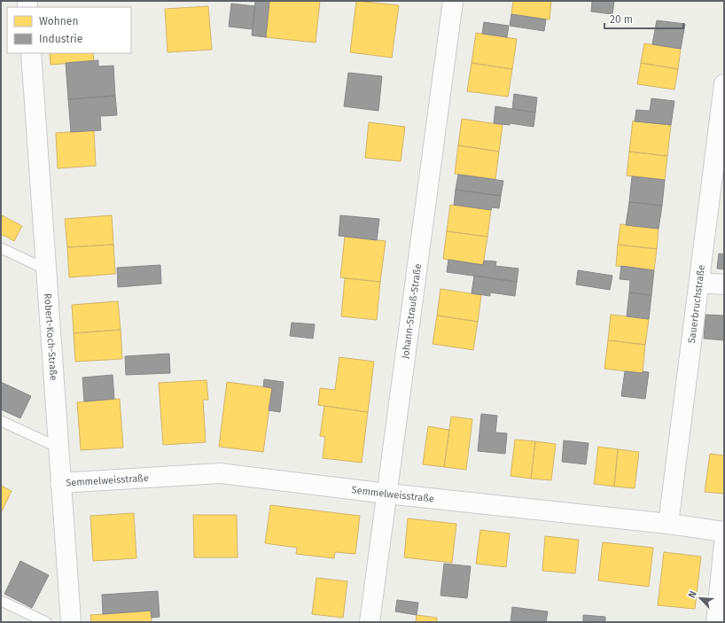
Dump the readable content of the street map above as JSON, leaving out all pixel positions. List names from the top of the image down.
{
  "streets": {
    "street": [
      "Sauerbruchstraße",
      "Johann-Strauß-Straße",
      "Robert-Koch-Straße",
      "Semmelweisstraße"
    ]
  },
  "crossings": [
    ["Sauerbruchstraße", "Semmelweisstraße"],
    ["Johann-Strauß-Straße", "Semmelweisstraße"],
    ["Robert-Koch-Straße", "Semmelweisstraße"]
  ],
  "legend": ["Wohnen", "Industrie"],
  "scale_bar": "20 m",
  "north": "top left"
}
